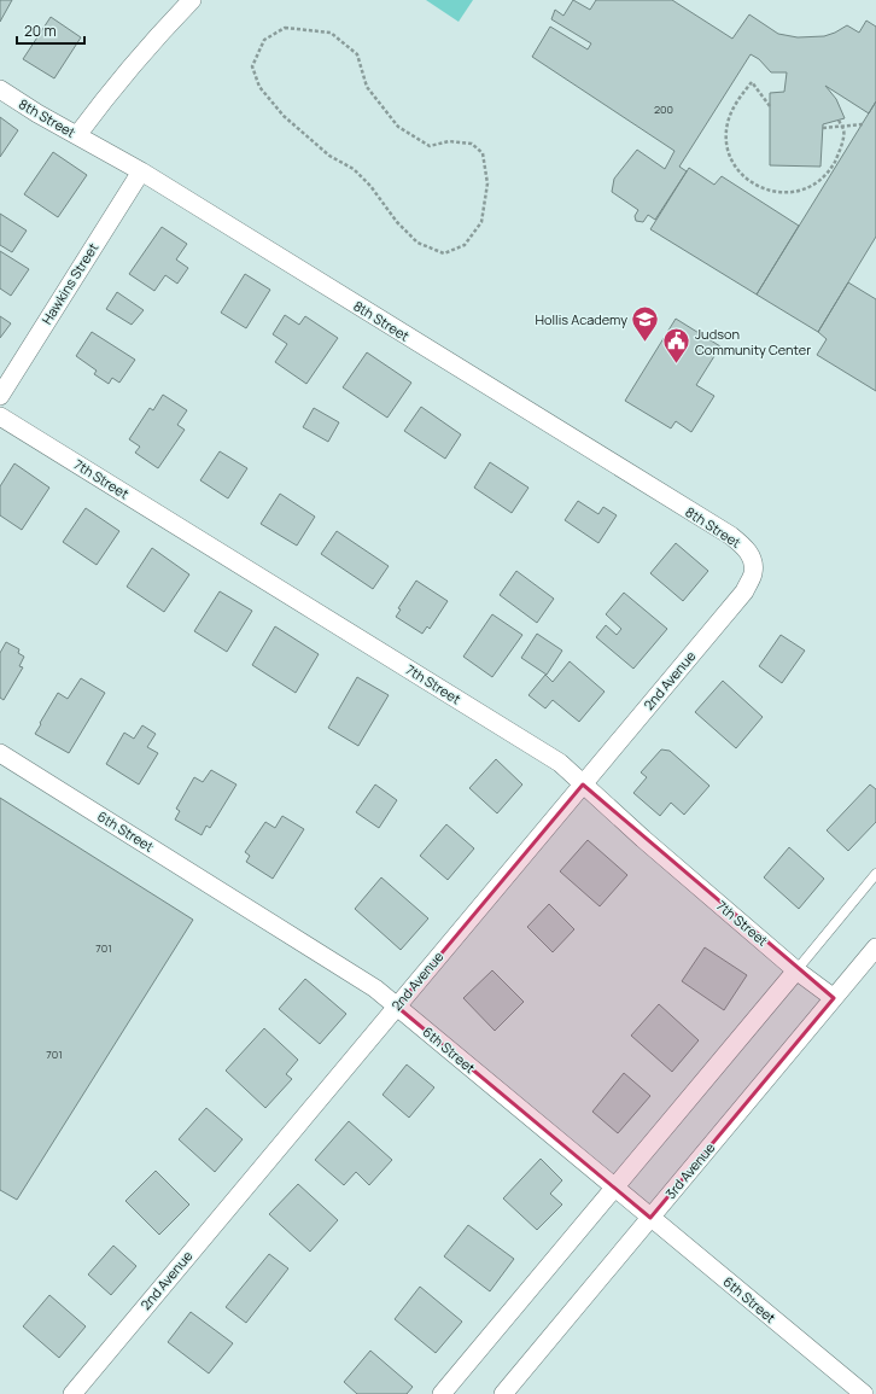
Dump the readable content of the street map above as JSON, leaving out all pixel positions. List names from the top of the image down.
{
  "streets": {
    "street": [
      "8th Street",
      "Hawkins Street",
      "7th Street",
      "2nd Avenue",
      "6th Street",
      "3rd Avenue"
    ]
  },
  "crossings": [
    ["8th Street", "Hawkins Street"],
    ["8th Street", "2nd Avenue"],
    ["7th Street", "2nd Avenue"],
    ["7th Street", "3rd Avenue"],
    ["2nd Avenue", "6th Street"],
    ["6th Street", "3rd Avenue"]
  ],
  "places": {
    "school or university": ["Hollis Academy"],
    "public building": ["Judson Community Center"]
  },
  "house_numbers": ["200", "701", "701"],
  "scale_bar": "20 m"
}
